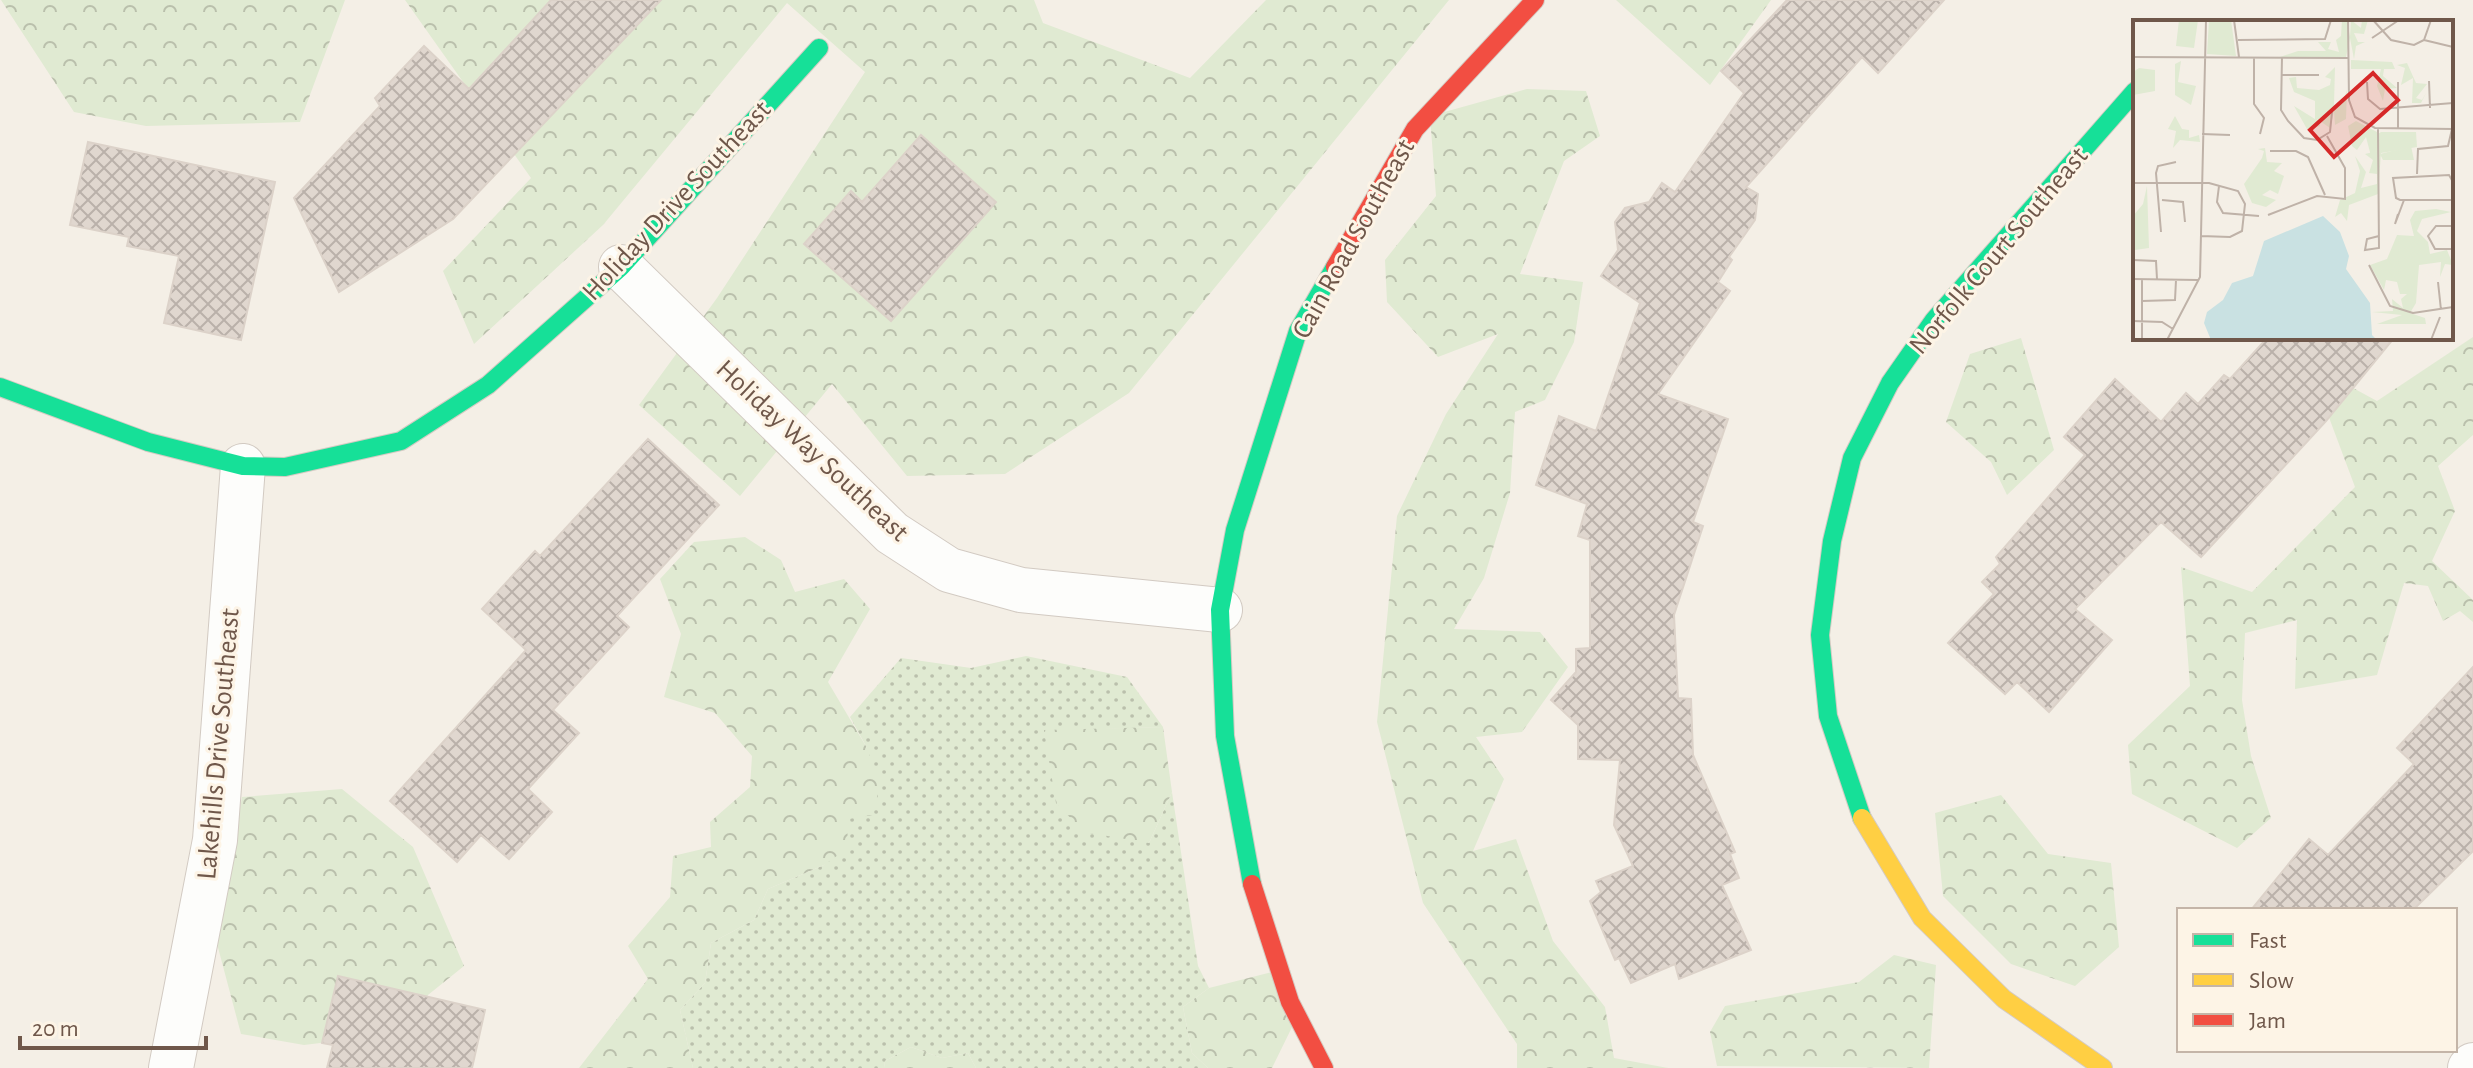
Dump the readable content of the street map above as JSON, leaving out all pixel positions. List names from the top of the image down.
{
  "streets": {
    "street": [
      "Holiday Drive Southeast",
      "Cain Road Southeast",
      "Norfolk Court Southeast",
      "Holiday Way Southeast",
      "Lakehills Drive Southeast"
    ]
  },
  "crossings": [
    ["Holiday Drive Southeast", "Holiday Way Southeast"],
    ["Holiday Drive Southeast", "Lakehills Drive Southeast"],
    ["Cain Road Southeast", "Holiday Way Southeast"]
  ],
  "legend": ["Fast", "Slow", "Jam"],
  "scale_bar": "20 m"
}
